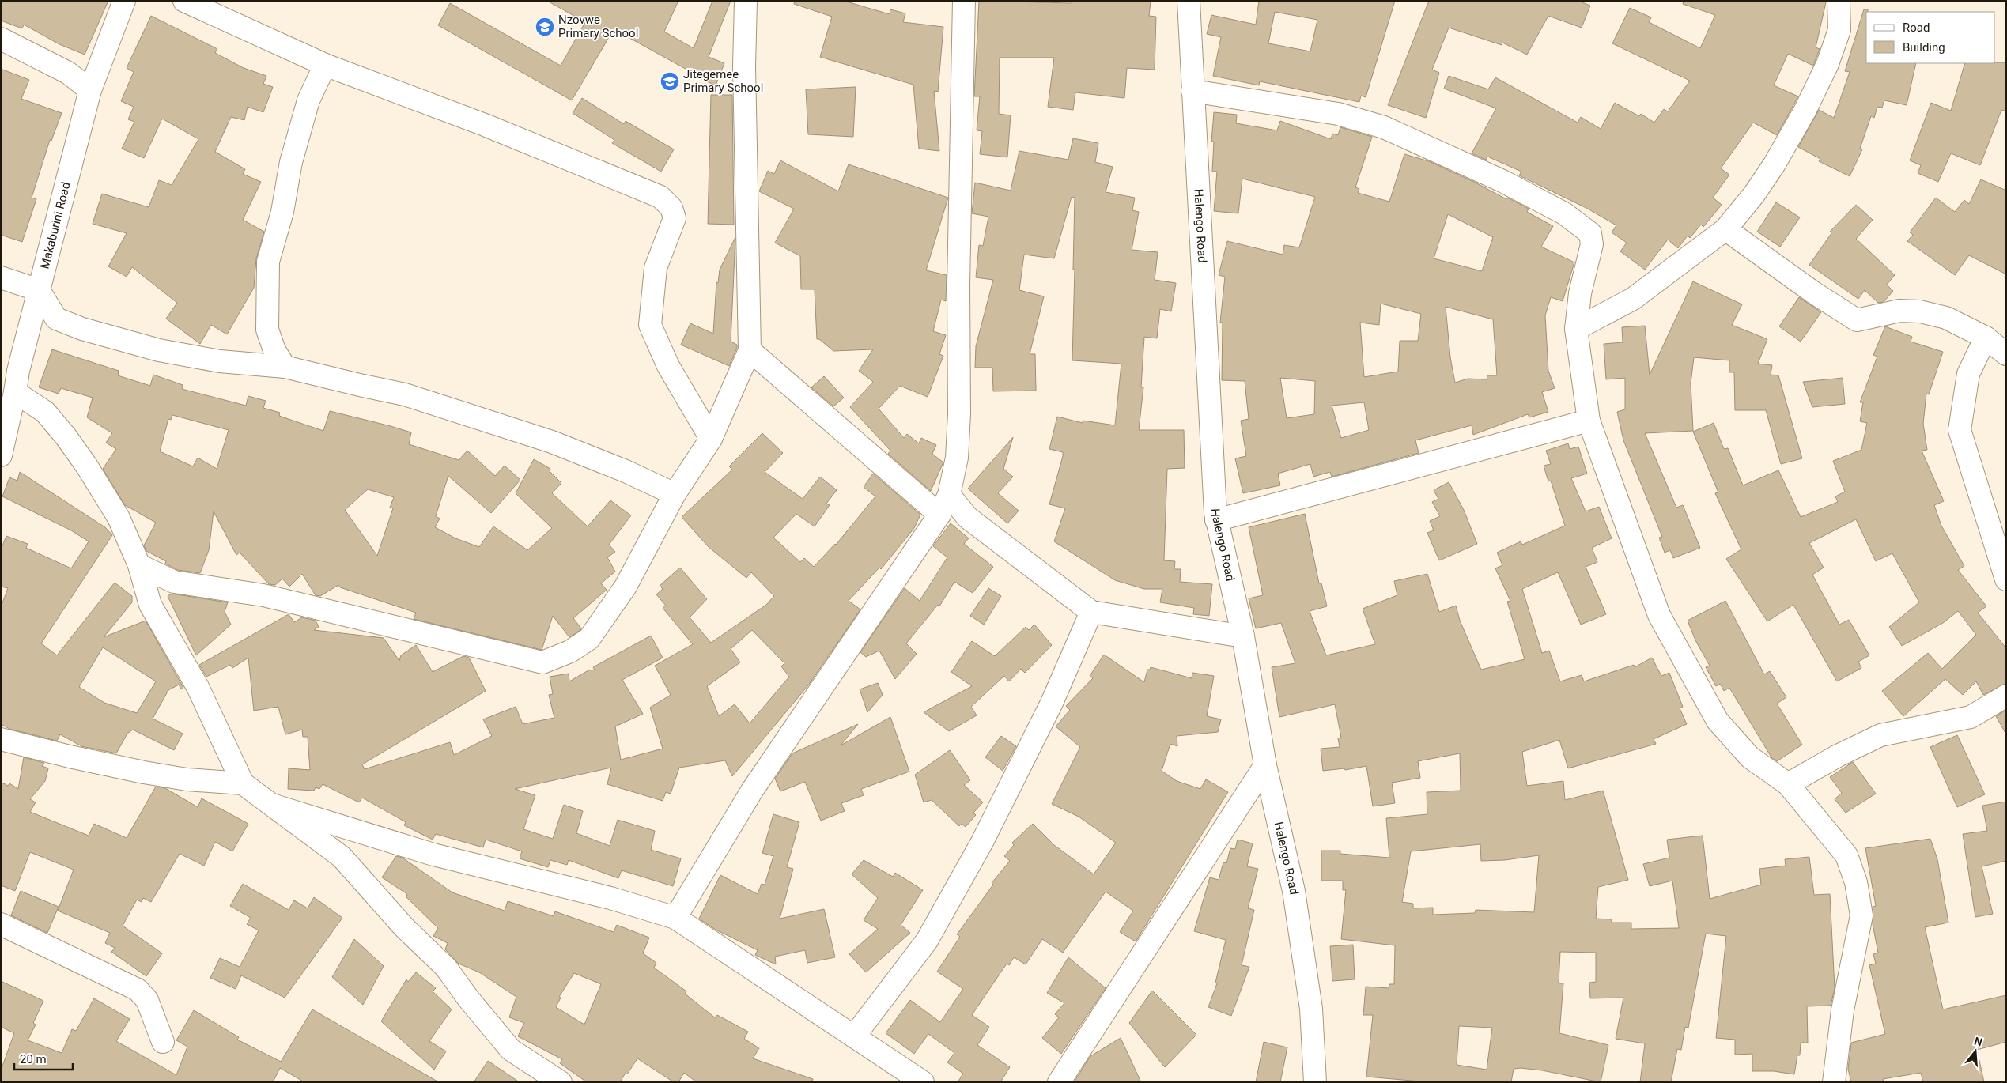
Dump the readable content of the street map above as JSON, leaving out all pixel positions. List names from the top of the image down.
{
  "streets": {
    "street": ["Makaburini Road", "Halengo Road"]
  },
  "places": {
    "school or university": ["Nzovwe Primary School", "Jitegemee Primary School"]
  },
  "legend": ["Road", "Building"],
  "scale_bar": "20 m",
  "north": "top"
}
